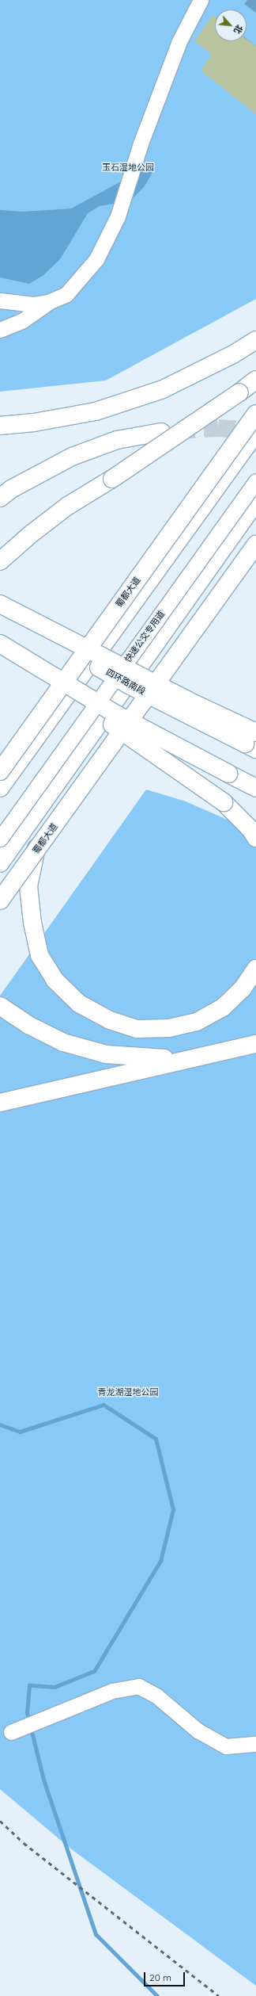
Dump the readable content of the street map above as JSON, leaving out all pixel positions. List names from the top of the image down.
{
  "streets": {
    "main road": ["蜀都大道", "四环路南段"],
    "street": ["快速公交专用道"]
  },
  "parks": ["玉石湿地公园", "青龙湖湿地公园"],
  "scale_bar": "20 m",
  "north": "bottom right"
}
